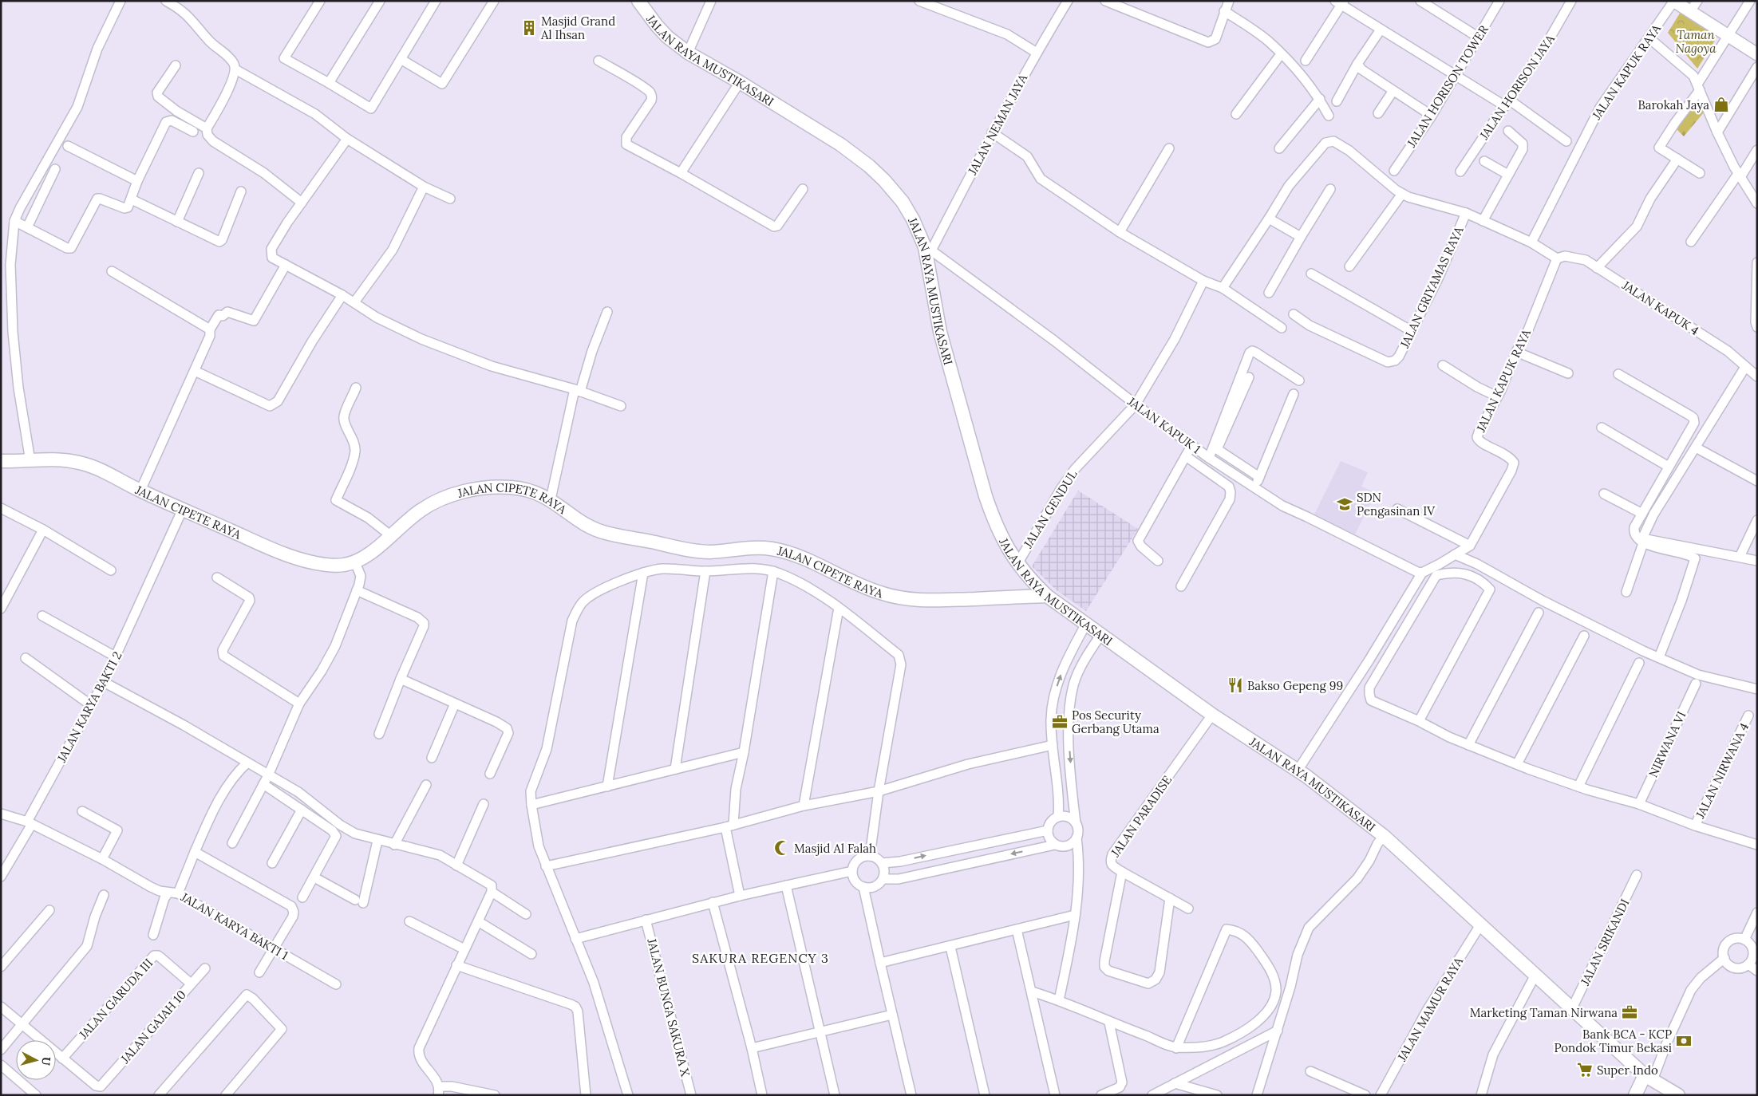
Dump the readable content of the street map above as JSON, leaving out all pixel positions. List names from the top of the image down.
{
  "streets": {
    "main road": ["JALAN RAYA MUSTIKASARI", "JALAN CIPETE RAYA"],
    "street": [
      "JALAN KAPUK RAYA",
      "JALAN HORISON TOWER",
      "JALAN HORISON JAYA",
      "JALAN NEMAN JAYA",
      "JALAN GRIYAMAS RAYA",
      "JALAN KAPUK 4",
      "JALAN KAPUK 1",
      "JALAN GENDUL",
      "JALAN KARYA BAKTI 2",
      "NIRWANA VI",
      "JALAN NIRWANA 4",
      "JALAN PARADISE",
      "JALAN KARYA BAKTI 1",
      "JALAN SRIKANDI",
      "JALAN GARUDA III",
      "JALAN BUNGA SAKURA X",
      "JALAN MAMUR RAYA",
      "JALAN GAJAH 10"
    ]
  },
  "crossings": [
    ["JALAN RAYA MUSTIKASARI", "JALAN NEMAN JAYA"],
    ["JALAN RAYA MUSTIKASARI", "JALAN KAPUK 1"],
    ["JALAN RAYA MUSTIKASARI", "JALAN CIPETE RAYA"],
    ["JALAN RAYA MUSTIKASARI", "JALAN GENDUL"],
    ["JALAN RAYA MUSTIKASARI", "JALAN PARADISE"],
    ["JALAN RAYA MUSTIKASARI", "JALAN SRIKANDI"],
    ["JALAN RAYA MUSTIKASARI", "JALAN MAMUR RAYA"],
    ["JALAN KAPUK RAYA", "JALAN KAPUK 4"],
    ["JALAN NEMAN JAYA", "JALAN KAPUK 1"],
    ["JALAN KAPUK 1", "JALAN GENDUL"],
    ["JALAN CIPETE RAYA", "JALAN KARYA BAKTI 2"],
    ["JALAN KARYA BAKTI 2", "JALAN KARYA BAKTI 1"],
    ["JALAN GARUDA III", "JALAN GAJAH 10"]
  ],
  "districts": ["SAKURA REGENCY 3"],
  "parks": ["Taman Nagoya"],
  "places": {
    "building": ["Masjid Grand Al Ihsan"],
    "shop": ["Barokah Jaya"],
    "school or university": ["SDN Pengasinan IV"],
    "restaurant": ["Bakso Gepeng 99"],
    "office": ["Pos Security Gerbang Utama", "Marketing Taman Nirwana"],
    "mosque": ["Masjid Al Falah"],
    "bank": ["Bank BCA - KCP Pondok Timur Bekasi"],
    "supermarket": ["Super Indo"]
  },
  "north": "right"
}
